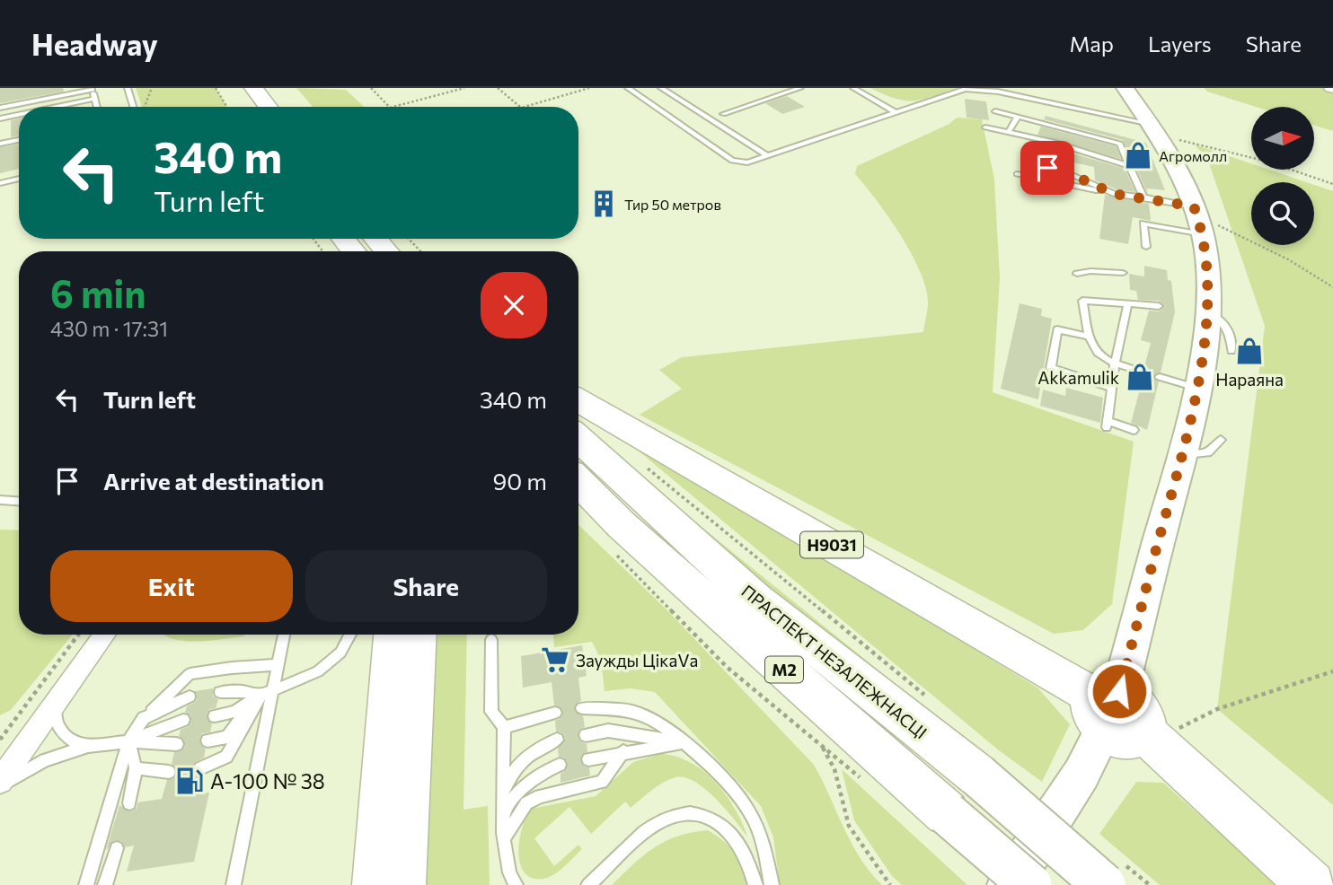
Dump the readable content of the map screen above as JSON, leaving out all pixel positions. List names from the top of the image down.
{
  "streets": {
    "highway": ["Н9031", "ПРАСПЕКТ НЕЗАЛЕЖНАСЦІ", "М2"]
  },
  "places": {
    "shop": ["Агромолл", "Нараяна", "Akkamulik"],
    "building": ["Тир 50 метров"],
    "supermarket": ["Заужды ЦікаVа"],
    "fuel station": ["А-100 № 38"]
  },
  "north": "right",
  "page": {
    "header": "Headway",
    "nav": ["Map", "Layers", "Share"],
    "turn": ["340 m", "Turn left"],
    "heading": ["6 min", "430 m · 17:31"],
    "list": [
      {
        "name": "Turn left",
        "value": "340 m"
      },
      {
        "name": "Arrive at destination",
        "value": "90 m"
      }
    ],
    "buttons": ["Exit", "Share"]
  }
}
